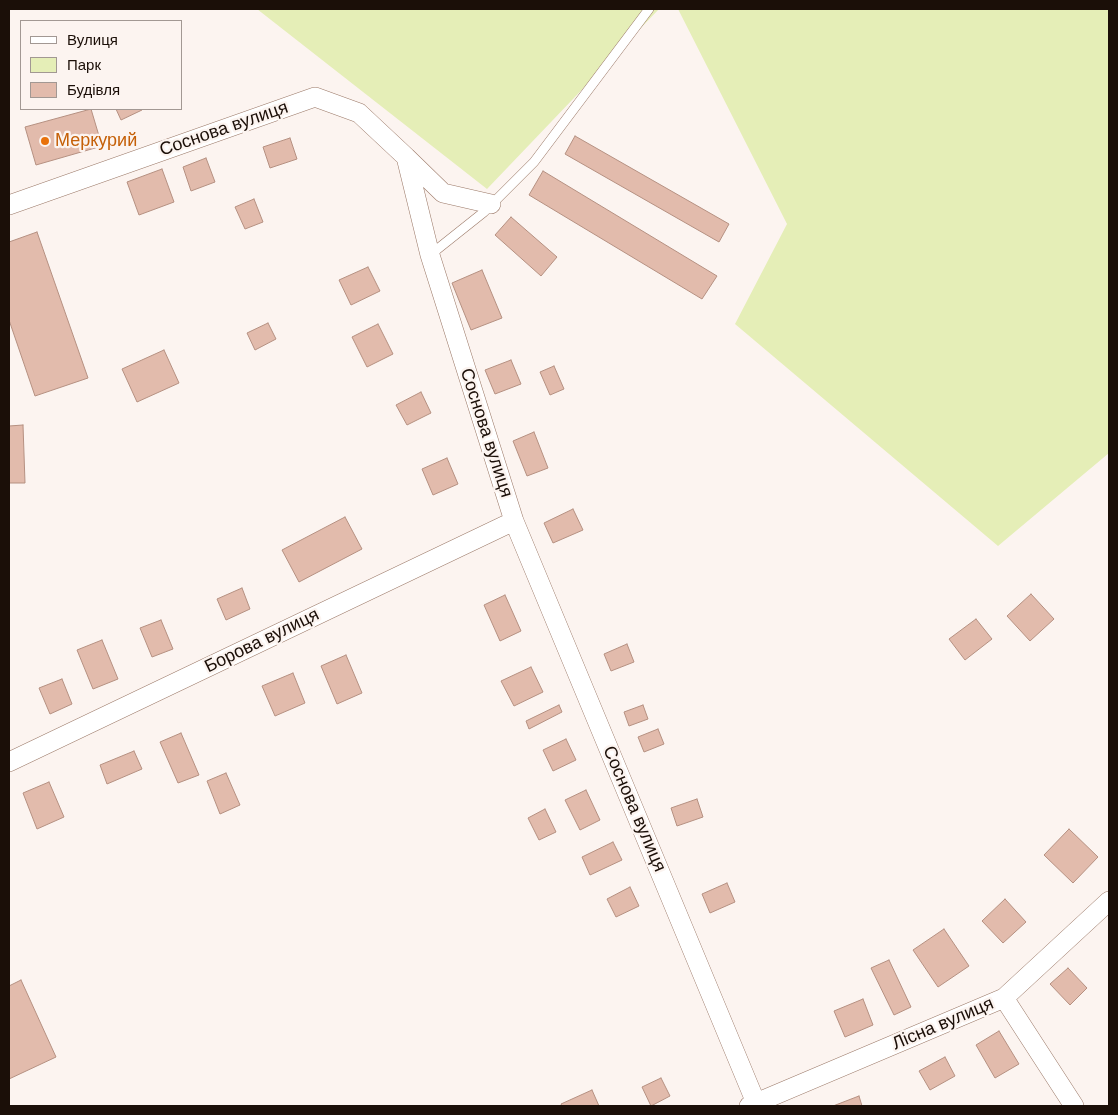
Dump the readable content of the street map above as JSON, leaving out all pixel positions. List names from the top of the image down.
{
  "streets": {
    "street": ["Соснова вулиця", "Борова вулиця", "Лісна вулиця"]
  },
  "crossings": [
    ["Соснова вулиця", "Борова вулиця"],
    ["Соснова вулиця", "Лісна вулиця"]
  ],
  "places": ["Меркурий"],
  "legend": ["Вулиця", "Парк", "Будівля"]
}
